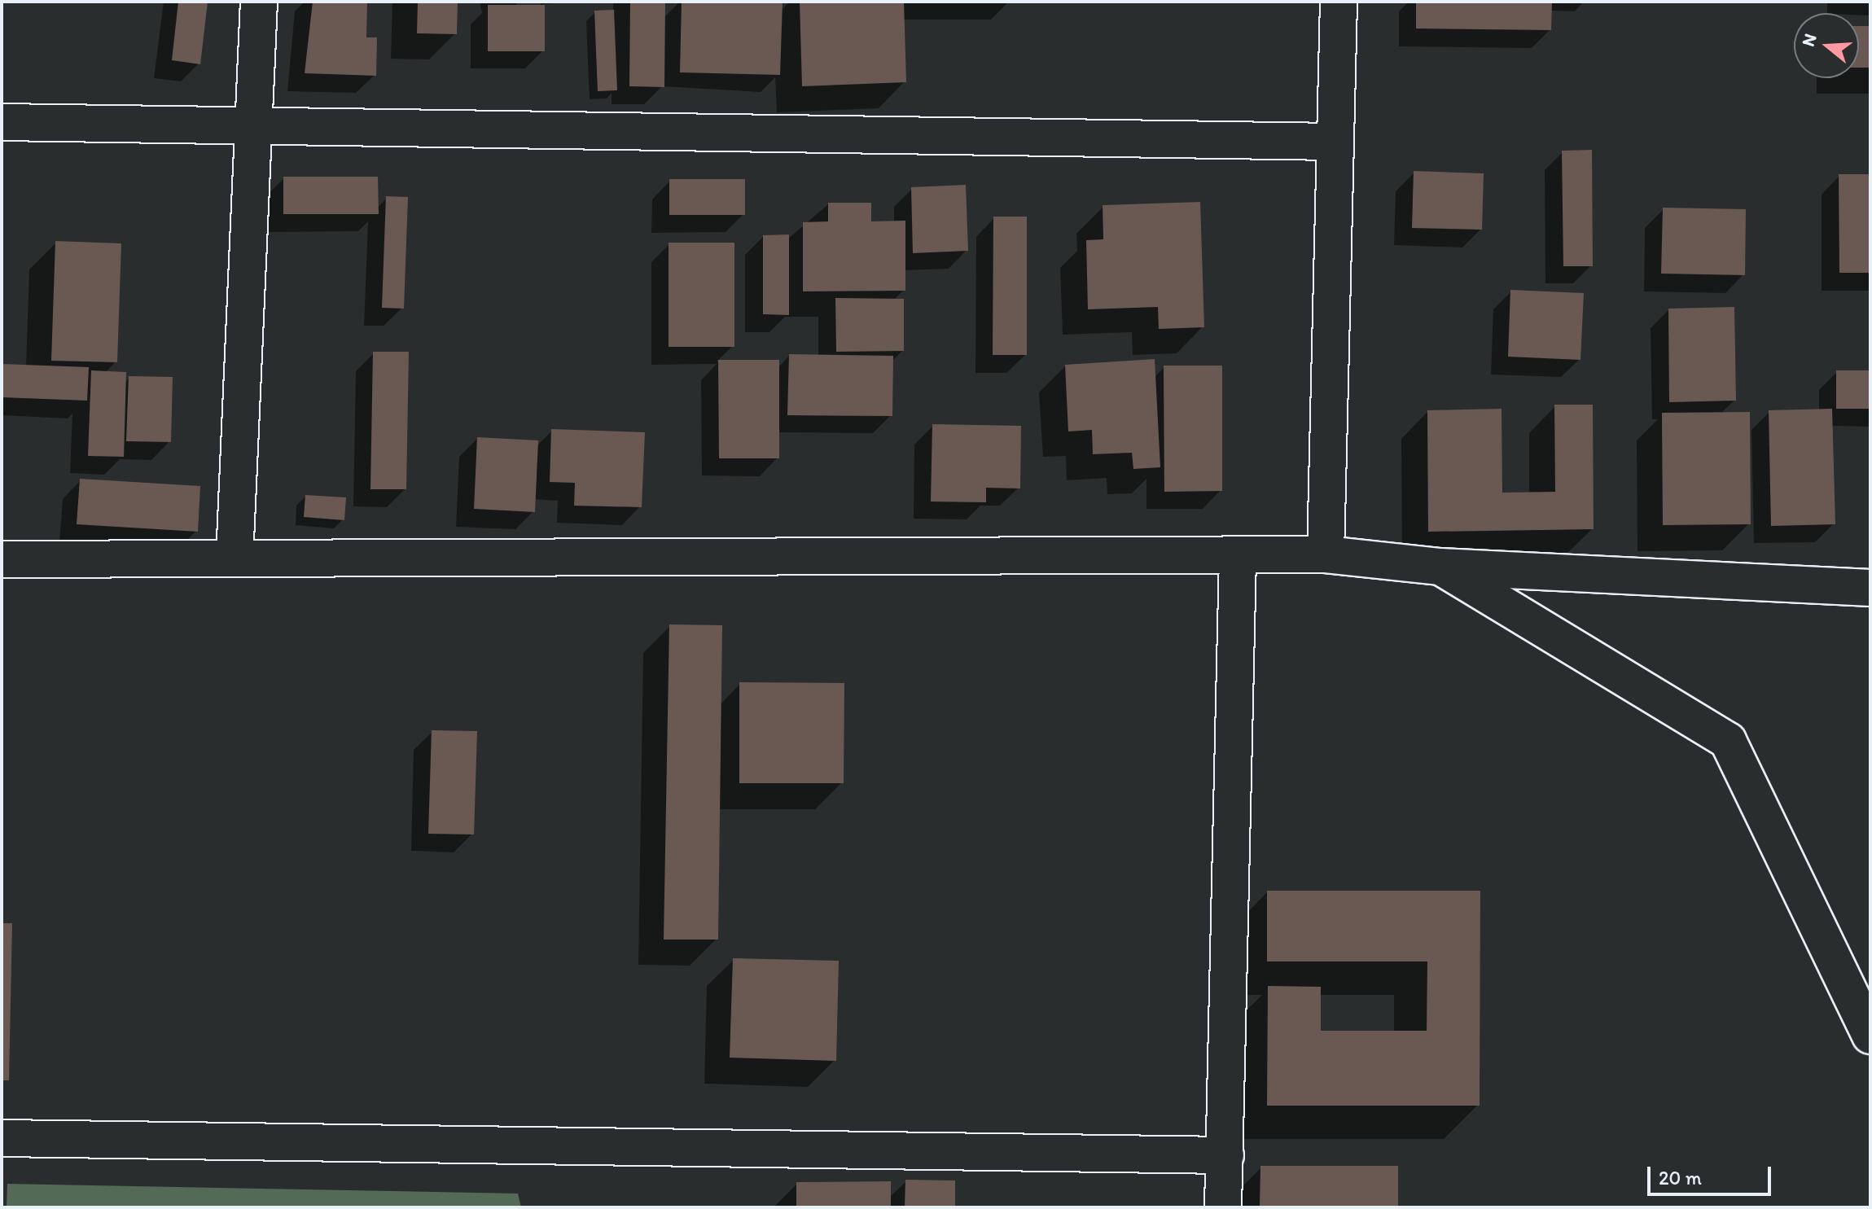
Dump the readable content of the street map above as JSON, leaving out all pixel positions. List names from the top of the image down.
{
  "scale_bar": "20 m",
  "north": "left"
}
